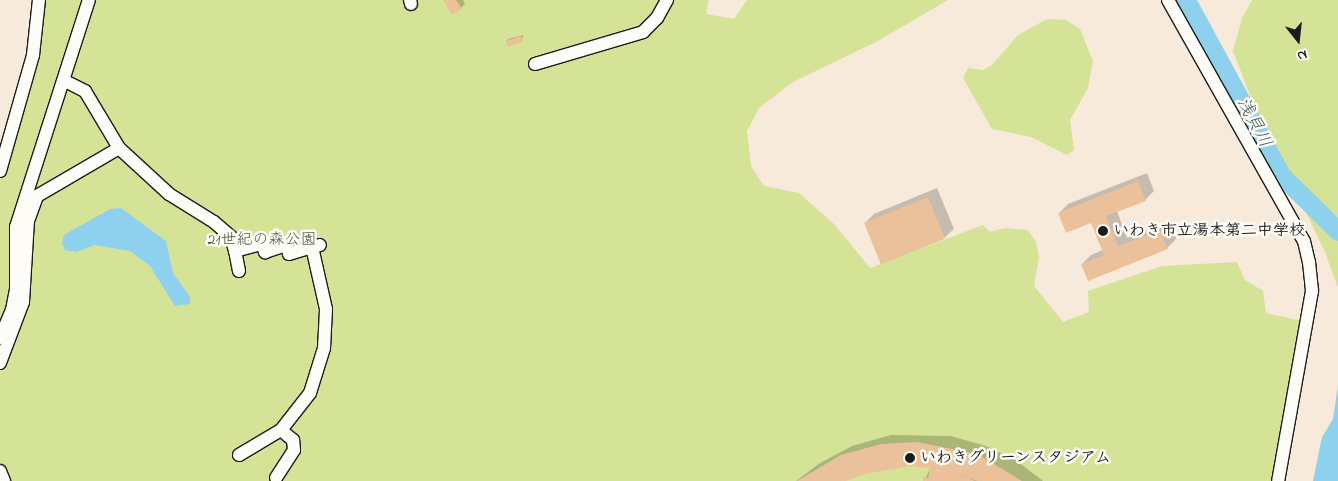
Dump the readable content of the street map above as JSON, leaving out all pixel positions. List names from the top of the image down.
{
  "water": ["浅貝川"],
  "parks": ["21世紀の森公園"],
  "places": ["いわき市立湯本第二中学校", "いわきグリーンスタジアム"],
  "north": "bottom"
}
